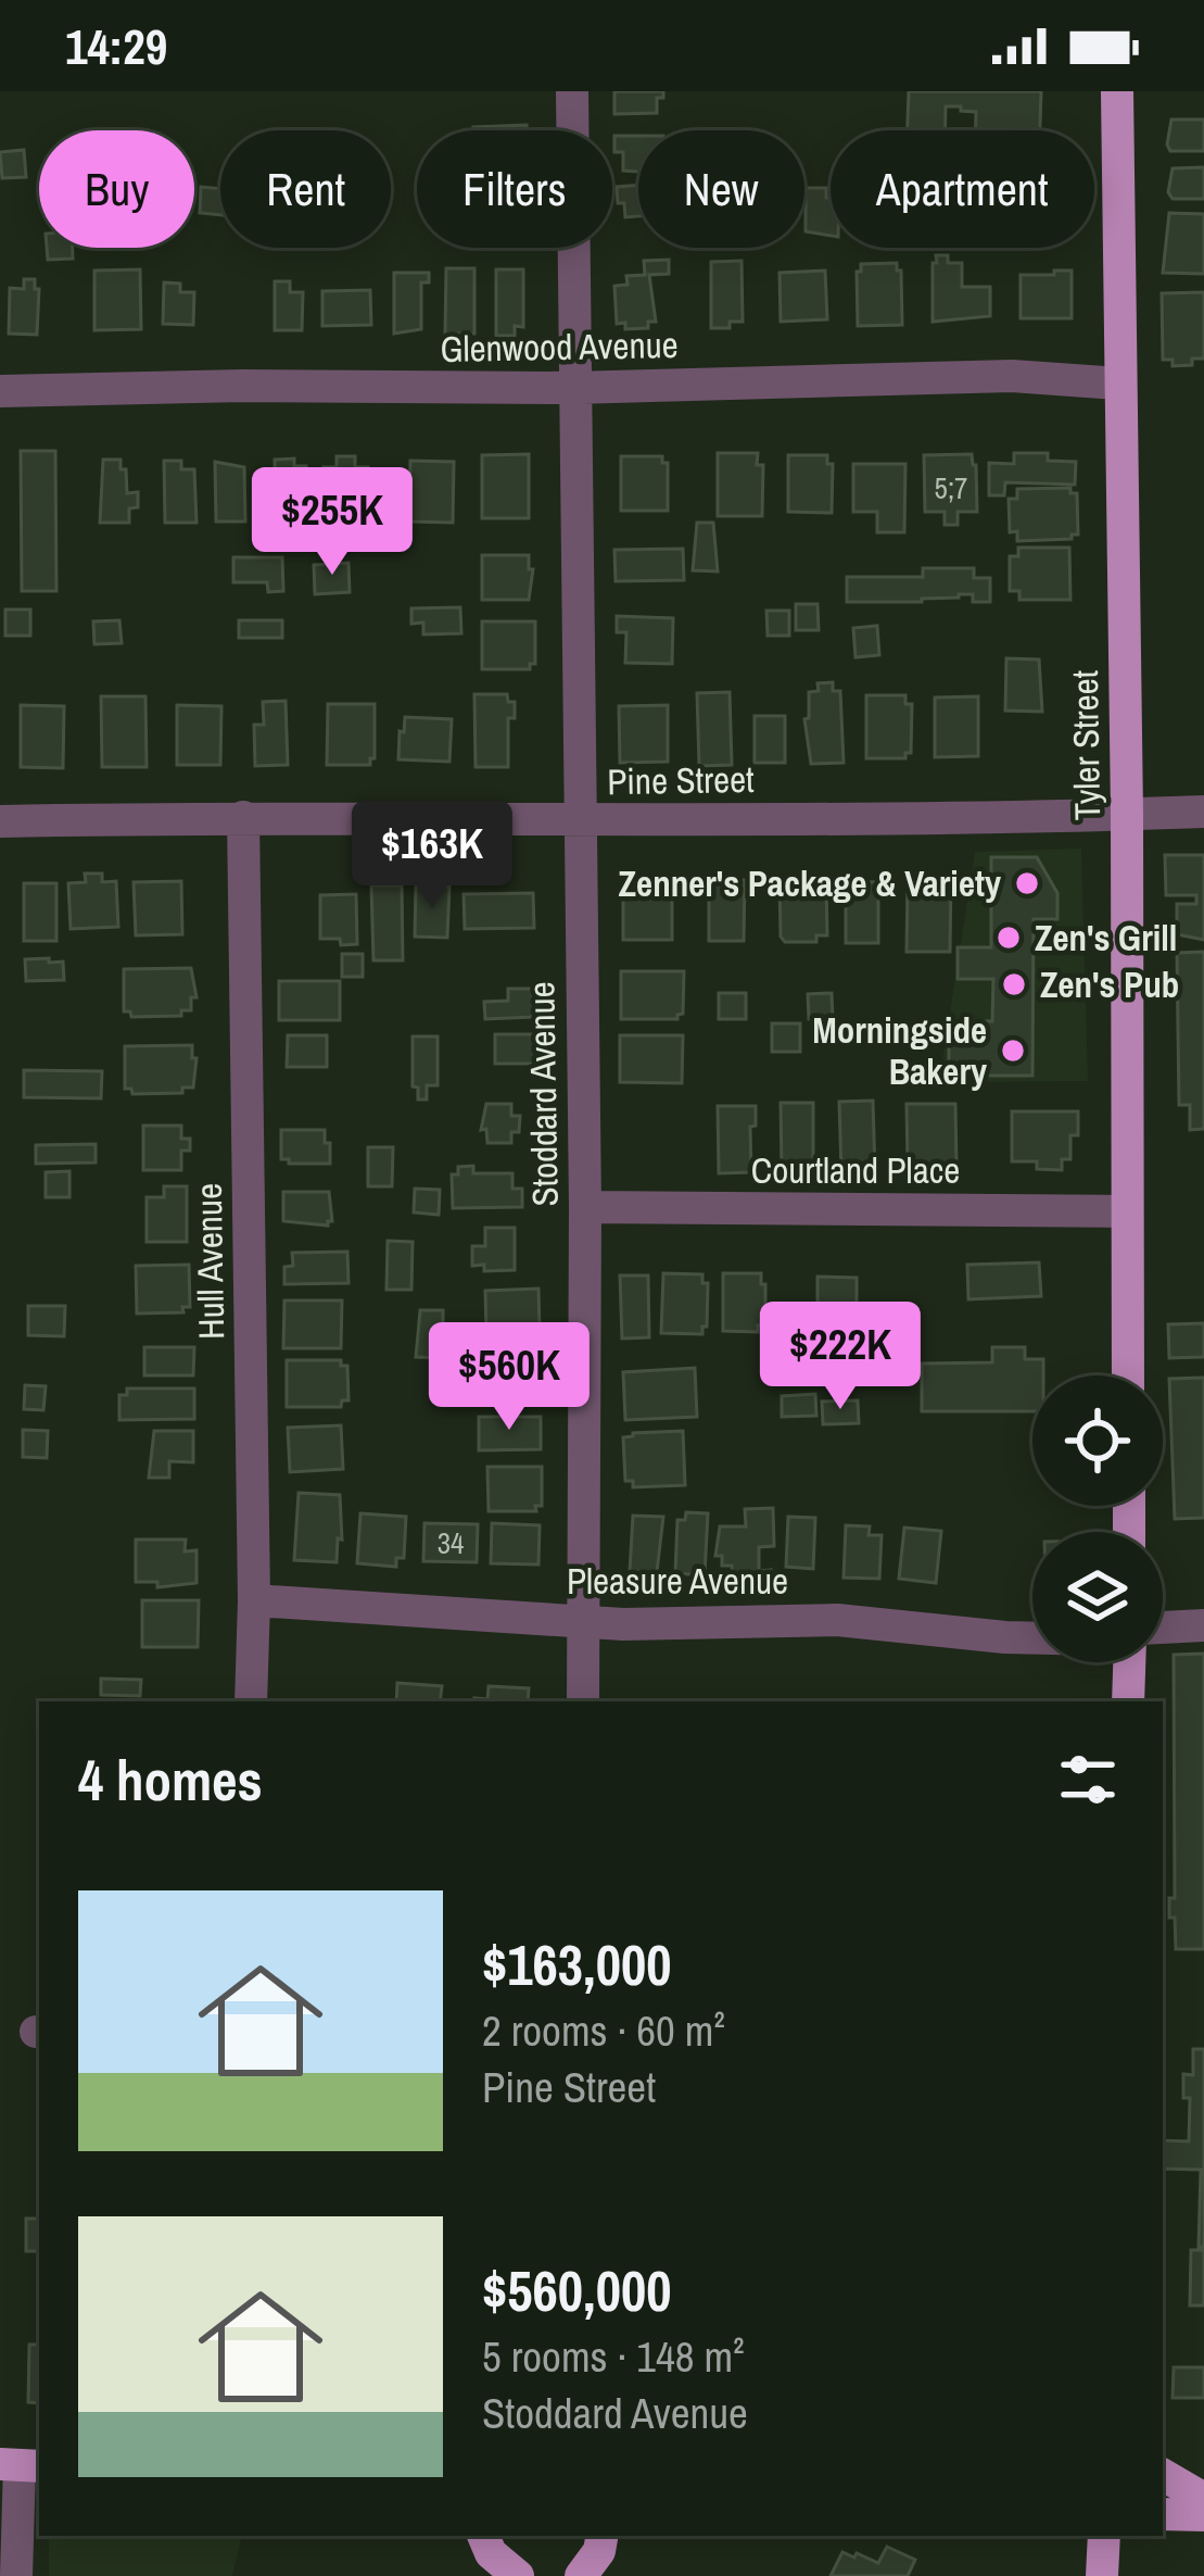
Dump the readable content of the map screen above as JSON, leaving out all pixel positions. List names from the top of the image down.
{
  "streets": {
    "main road": ["Tyler Street"],
    "street": [
      "Glenwood Avenue",
      "Pine Street",
      "Stoddard Avenue",
      "Courtland Place",
      "Hull Avenue",
      "Pleasure Avenue"
    ]
  },
  "crossings": [
    ["Glenwood Avenue", "Tyler Street"],
    ["Glenwood Avenue", "Stoddard Avenue"],
    ["Tyler Street", "Pine Street"],
    ["Tyler Street", "Courtland Place"],
    ["Pine Street", "Stoddard Avenue"],
    ["Pine Street", "Hull Avenue"],
    ["Stoddard Avenue", "Courtland Place"],
    ["Stoddard Avenue", "Pleasure Avenue"],
    ["Hull Avenue", "Pleasure Avenue"]
  ],
  "places": [
    "Zenner's Package & Variety",
    "Zen's Grill",
    "Zen's Pub",
    "Morningside Bakery"
  ],
  "house_numbers": ["5;7", "34"],
  "page": {
    "status": "14:29",
    "chip": [
      "Buy",
      "Rent",
      "Filters",
      "New",
      "Apartment"
    ],
    "price": [
      "$255K",
      "$163K",
      "$222K",
      "$560K"
    ],
    "heading": "4 homes",
    "list": [
      {
        "name": "$163,000",
        "note": "2 rooms · 60 m² · Pine Street"
      },
      {
        "name": "$560,000",
        "note": "5 rooms · 148 m² · Stoddard Avenue"
      }
    ]
  }
}
